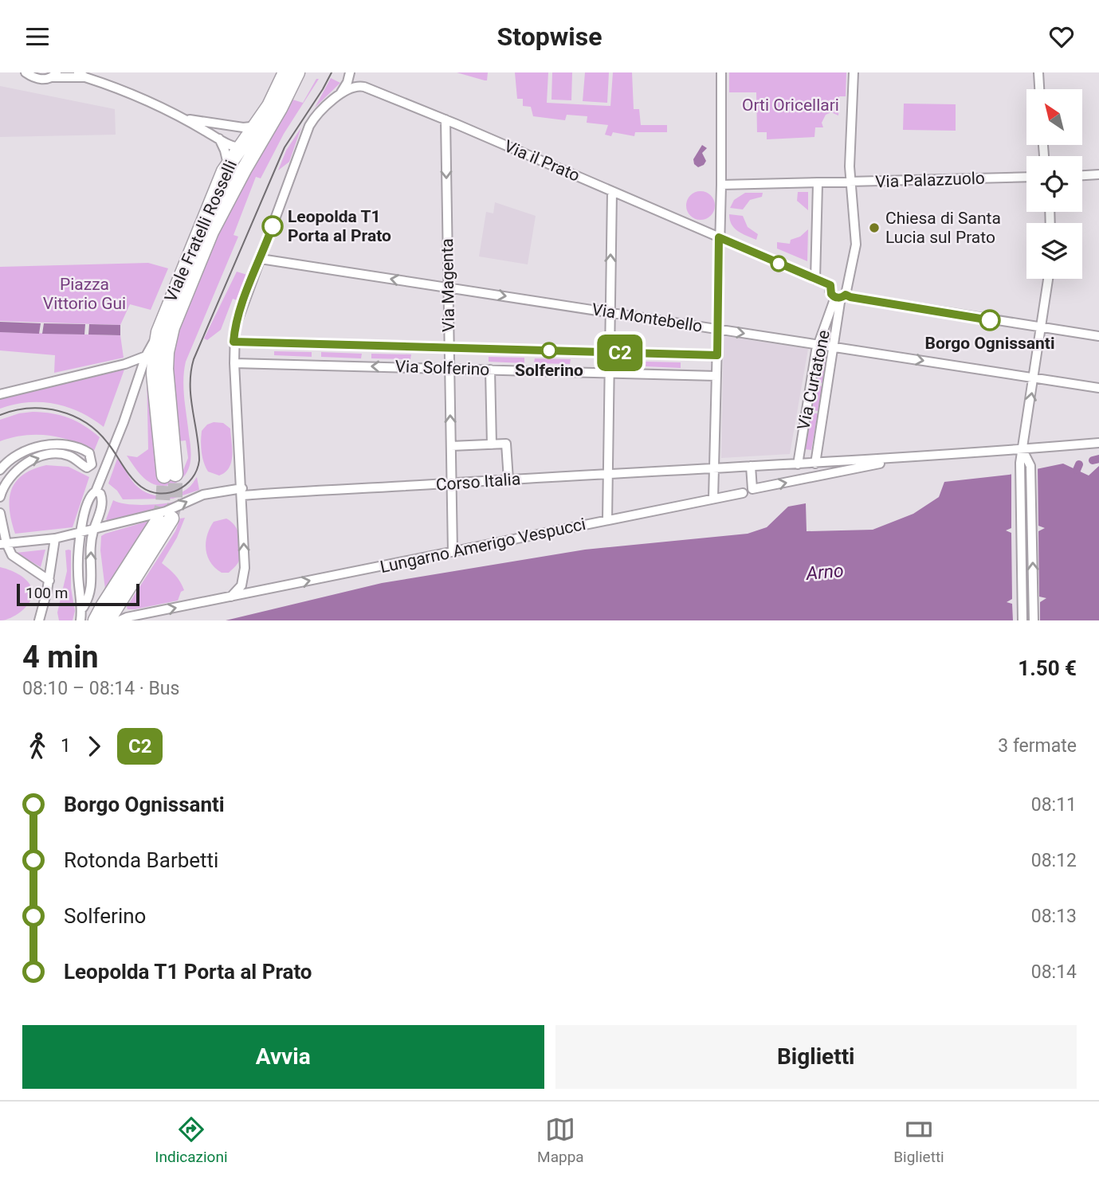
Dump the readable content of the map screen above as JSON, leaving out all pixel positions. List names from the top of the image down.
{
  "streets": {
    "main road": ["Viale Fratelli Rosselli"],
    "street": [
      "Via il Prato",
      "Via Palazzuolo",
      "Via Magenta",
      "Via Montebello",
      "Via Solferino",
      "Via Curtatone",
      "Corso Italia",
      "Lungarno Amerigo Vespucci"
    ]
  },
  "crossings": [
    ["Via il Prato", "Via Magenta"],
    ["Via il Prato", "Via Curtatone"],
    ["Via Magenta", "Via Montebello"],
    ["Via Magenta", "Via Solferino"],
    ["Via Magenta", "Corso Italia"],
    ["Via Magenta", "Lungarno Amerigo Vespucci"],
    ["Via Montebello", "Via Curtatone"]
  ],
  "one_way": ["Lungarno Amerigo Vespucci"],
  "water": ["Arno"],
  "parks": ["Orti Oricellari", "Piazza Vittorio Gui"],
  "places": [
    "Leopolda T1 Porta al Prato",
    "Chiesa di Santa Lucia sul Prato",
    "Borgo Ognissanti",
    "Solferino"
  ],
  "lines": ["bus line C2"],
  "scale_bar": "100 m",
  "north": "top left",
  "page": {
    "header": "Stopwise",
    "on_map": "C2",
    "scale": "100 m",
    "heading": ["4 min", "08:10 – 08:14 · Bus", "1.50 €"],
    "legs": ["1", "C2", "3 fermate"],
    "list": [
      {
        "name": "Borgo Ognissanti",
        "value": "08:11"
      },
      {
        "name": "Rotonda Barbetti",
        "value": "08:12"
      },
      {
        "name": "Solferino",
        "value": "08:13"
      },
      {
        "name": "Leopolda T1 Porta al Prato",
        "value": "08:14"
      }
    ],
    "buttons": ["Avvia", "Biglietti"],
    "tabs": ["Indicazioni", "Mappa", "Biglietti"]
  }
}
